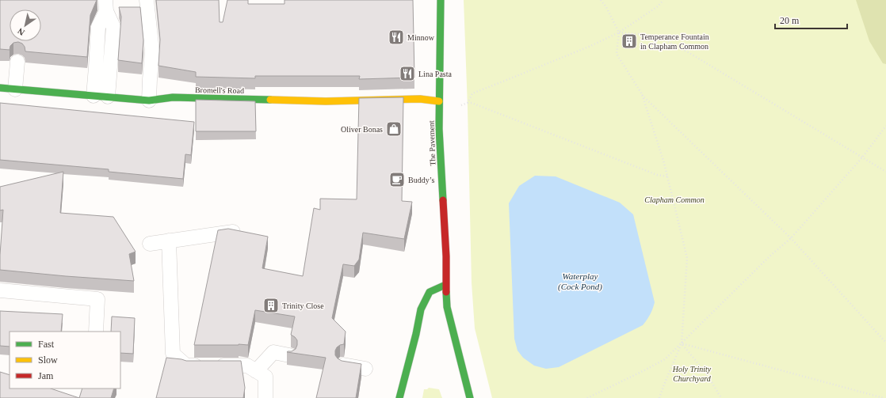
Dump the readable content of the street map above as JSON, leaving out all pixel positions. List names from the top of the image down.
{
  "streets": {
    "main road": ["Bromell's Road", "The Pavement"]
  },
  "crossings": [
    ["Bromell's Road", "The Pavement"]
  ],
  "water": ["Waterplay (Cock Pond)"],
  "parks": ["Clapham Common", "Holy Trinity Churchyard"],
  "places": {
    "restaurant": ["Minnow", "Lina Pasta"],
    "building": ["Temperance Fountain in Clapham Common", "Trinity Close"],
    "shop": ["Oliver Bonas"],
    "cafe": ["Buddy’s"]
  },
  "legend": ["Fast", "Slow", "Jam"],
  "scale_bar": "20 m",
  "north": "bottom left"
}
